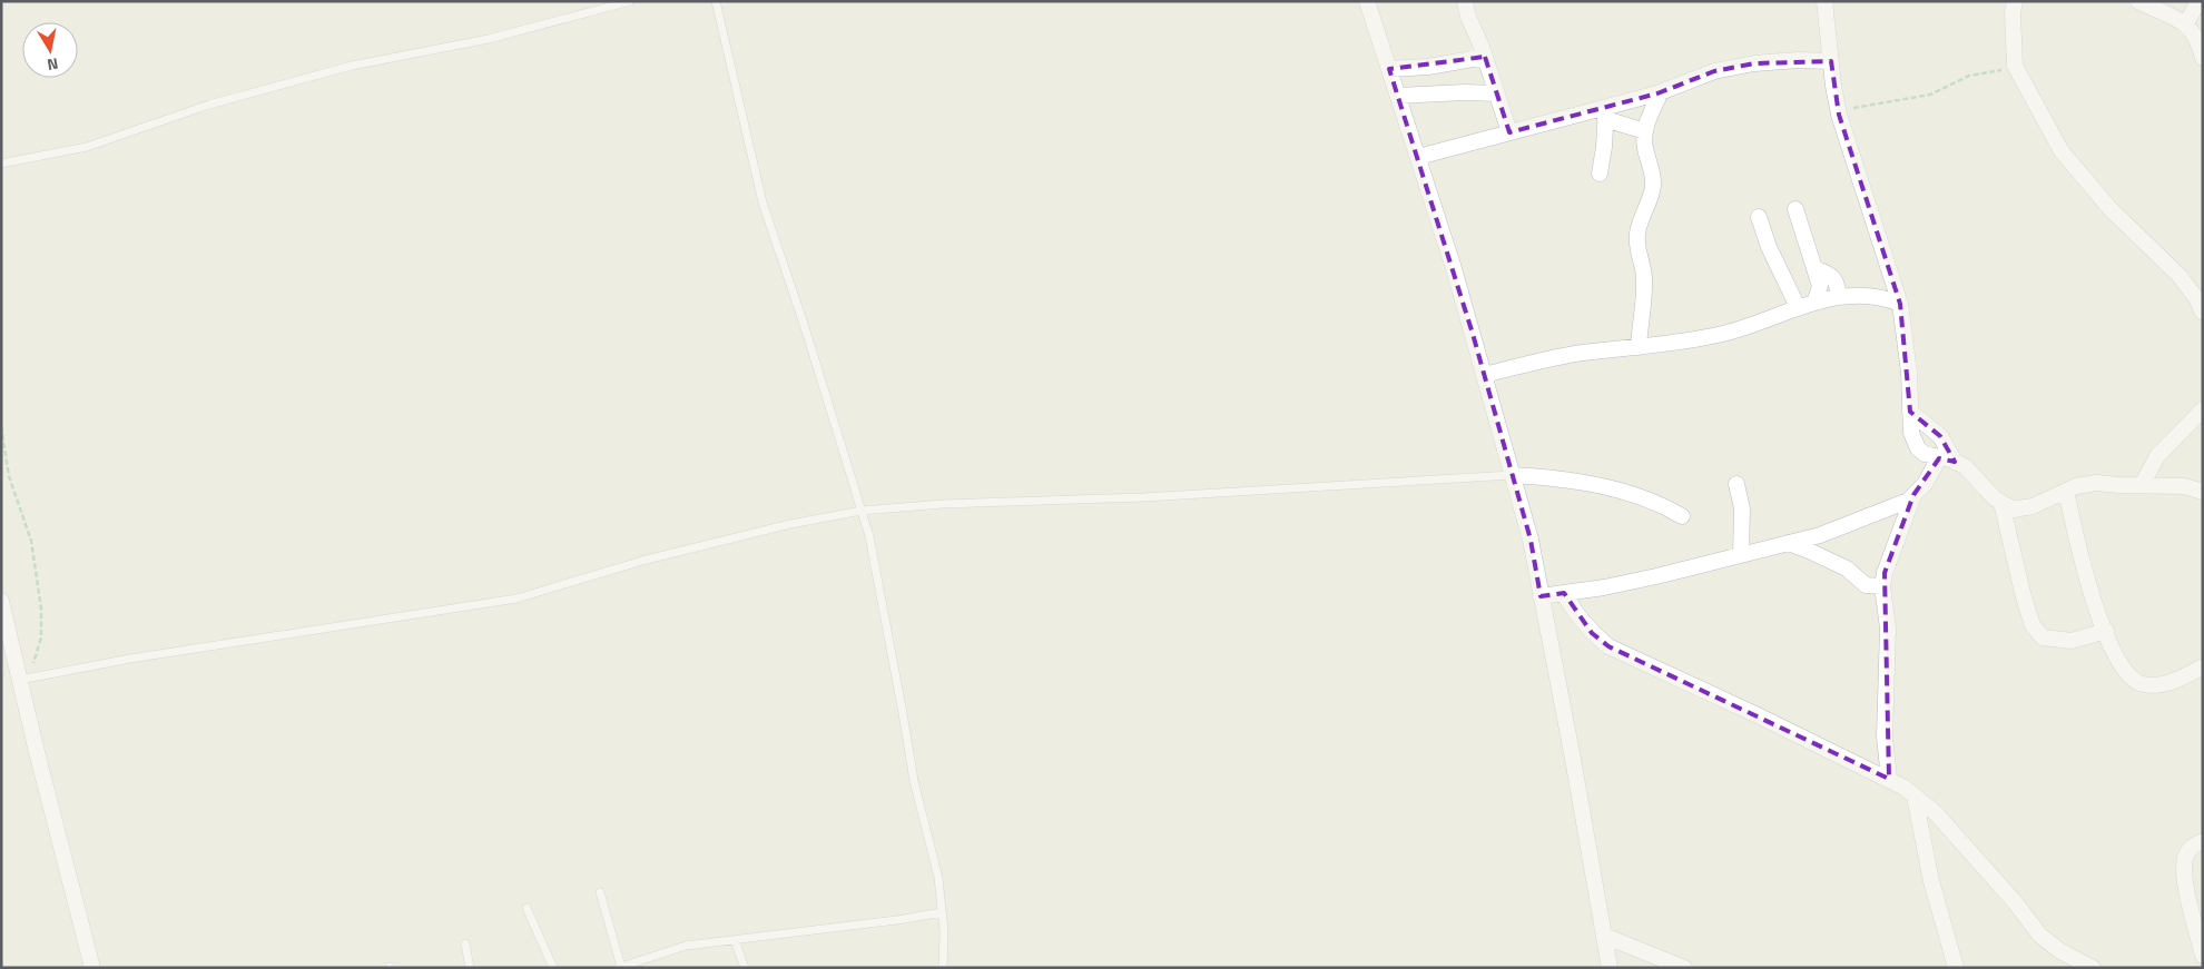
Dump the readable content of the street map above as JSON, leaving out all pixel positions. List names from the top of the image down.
{
  "north": "bottom"
}
